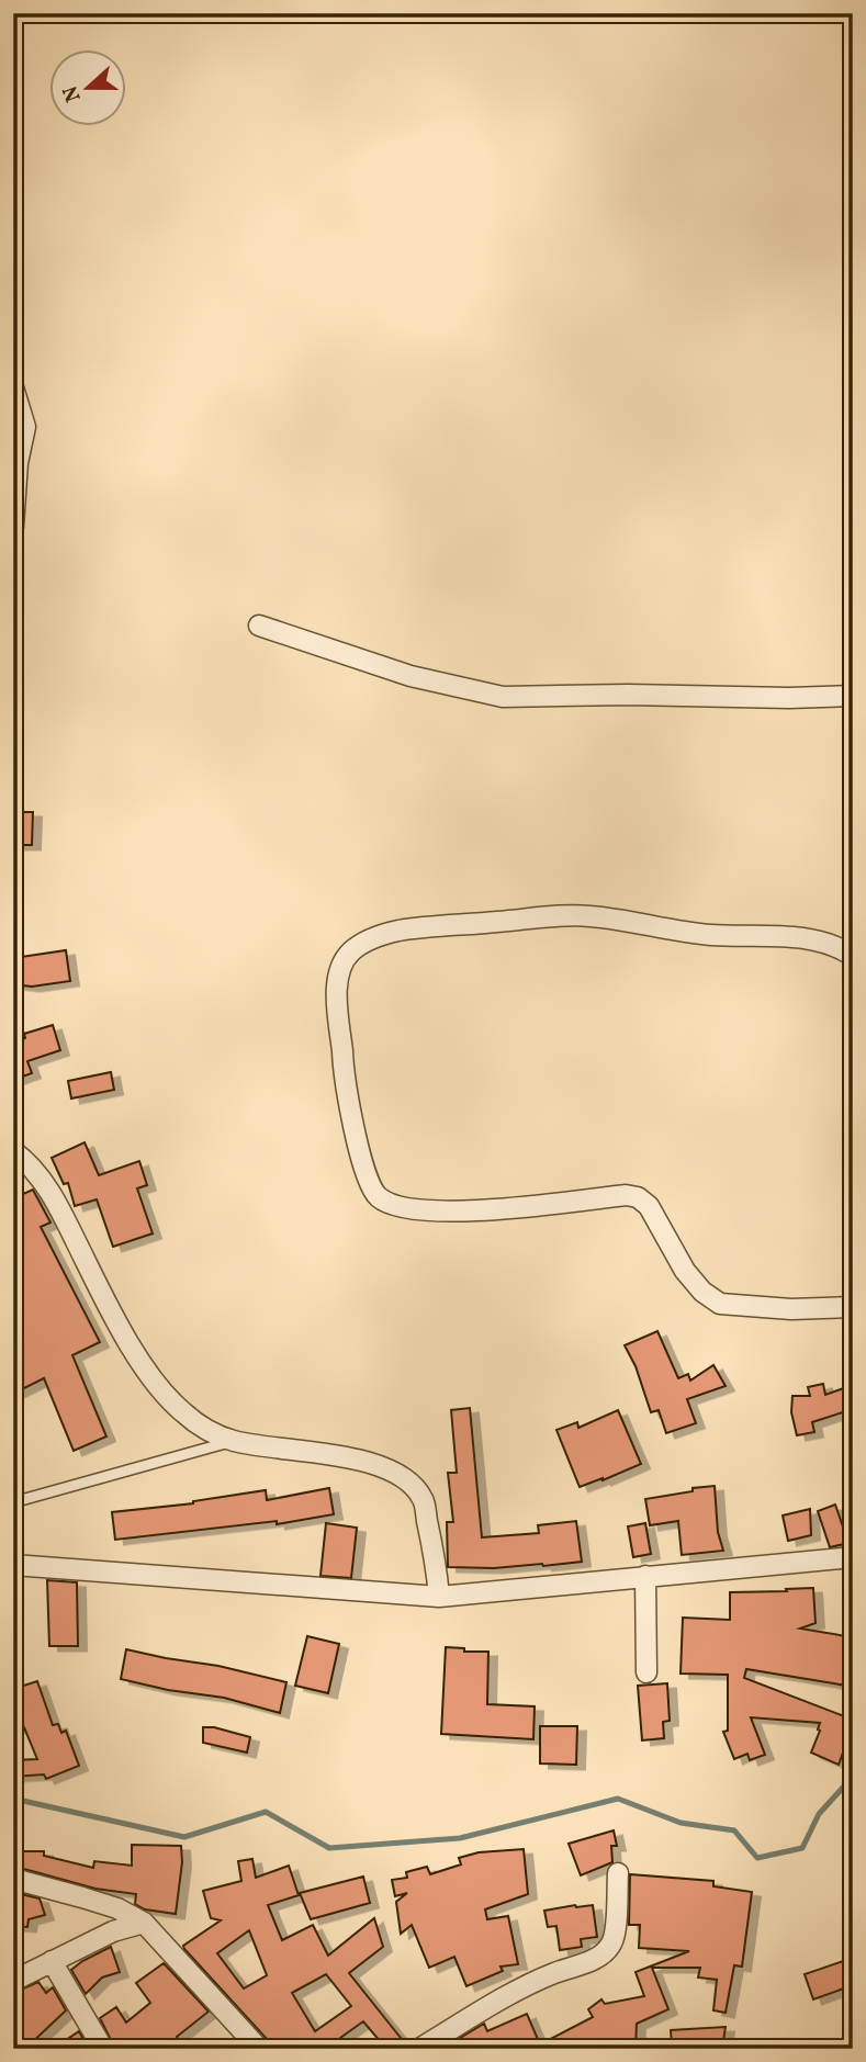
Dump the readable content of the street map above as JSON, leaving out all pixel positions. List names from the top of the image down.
{
  "north": "left"
}
